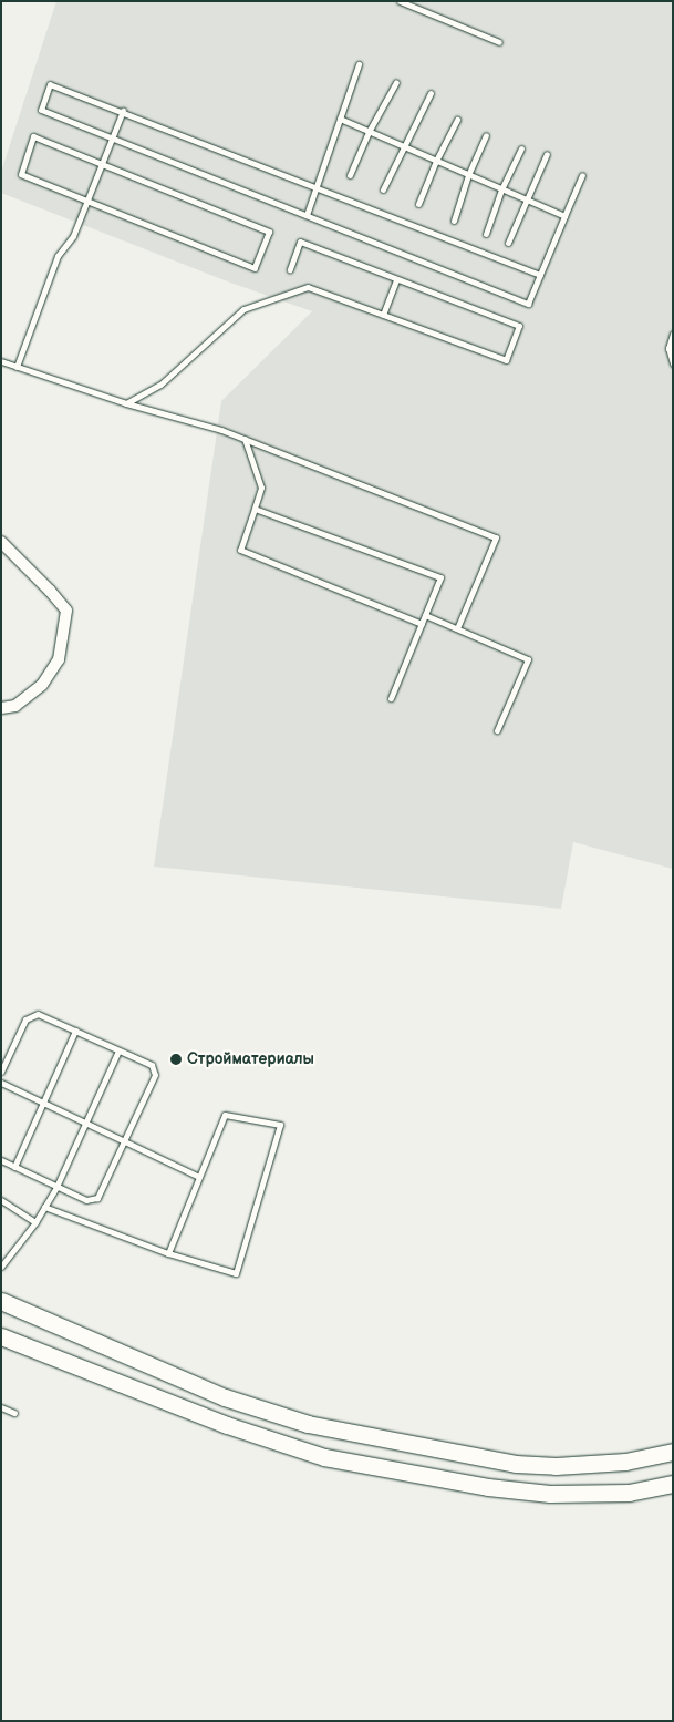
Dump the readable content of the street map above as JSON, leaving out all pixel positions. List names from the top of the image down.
{
  "places": ["Стройматериалы"]
}
